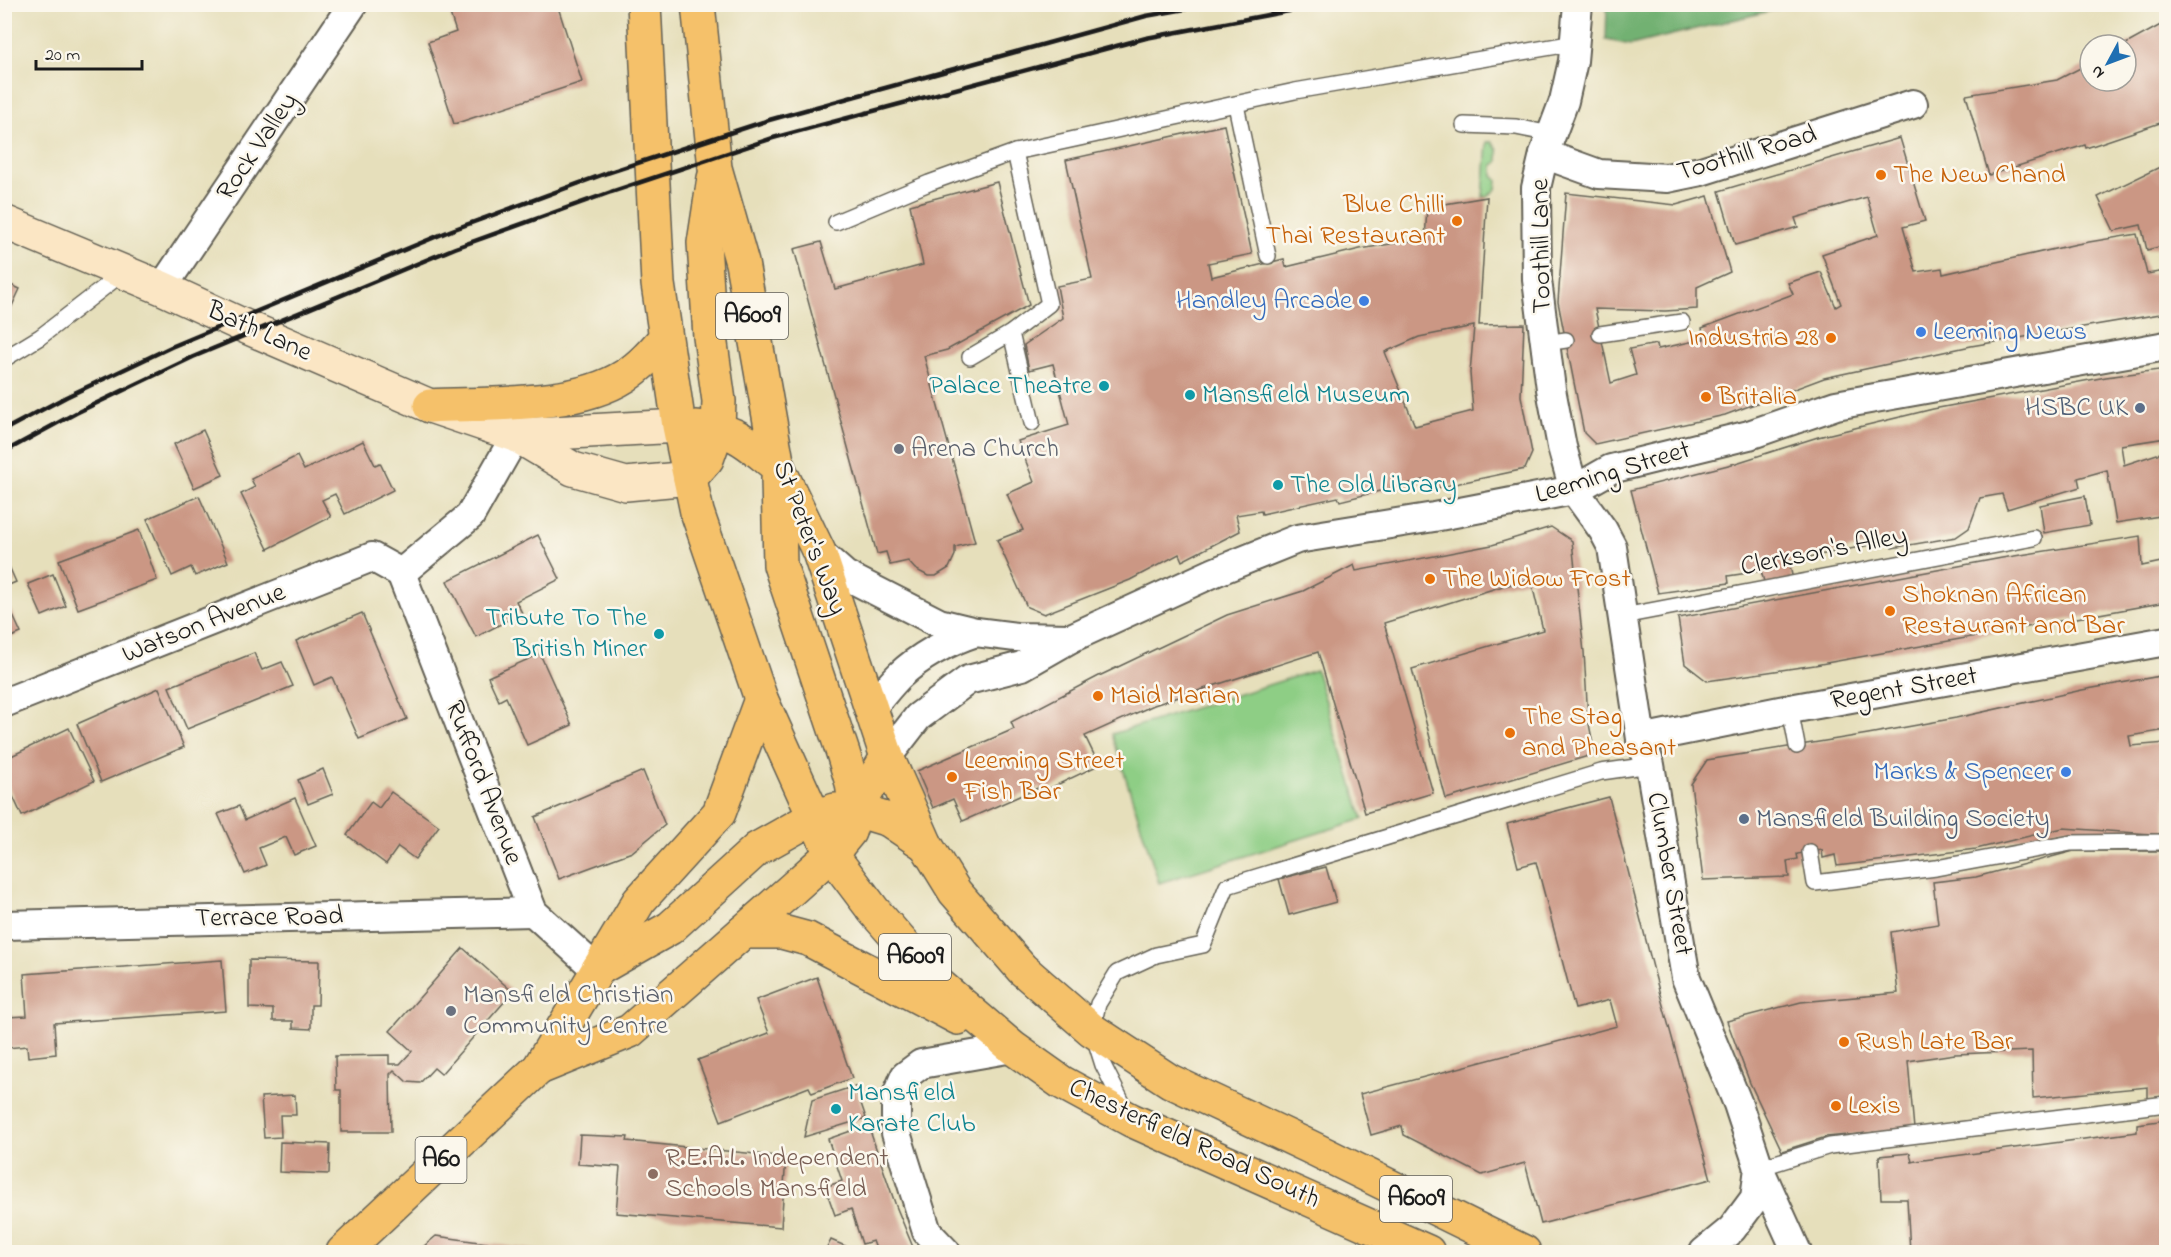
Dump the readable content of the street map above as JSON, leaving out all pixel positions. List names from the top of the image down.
{
  "streets": {
    "highway": [
      "A6009",
      "St Peter's Way",
      "Chesterfield Road South",
      "A60"
    ],
    "main road": ["Bath Lane"],
    "street": [
      "Rock Valley",
      "Toothill Road",
      "Toothill Lane",
      "Leeming Street",
      "Watson Avenue",
      "Regent Street",
      "Rufford Avenue",
      "Clumber Street",
      "Terrace Road"
    ],
    "lane": ["Clerkson's Alley"]
  },
  "crossings": [
    ["Rock Valley", "Bath Lane"],
    ["Toothill Road", "Toothill Lane"],
    ["Toothill Lane", "Leeming Street"],
    ["Toothill Lane", "Clumber Street"],
    ["A6009", "Bath Lane"],
    ["A6009", "Chesterfield Road South"],
    ["A6009", "A60"],
    ["Leeming Street", "St Peter's Way"],
    ["Leeming Street", "Clumber Street"],
    ["St Peter's Way", "Chesterfield Road South"],
    ["Clerkson's Alley", "Clumber Street"],
    ["Watson Avenue", "Rufford Avenue"],
    ["Regent Street", "Clumber Street"],
    ["Rufford Avenue", "Terrace Road"],
    ["Rufford Avenue", "A60"],
    ["Chesterfield Road South", "A60"]
  ],
  "places": [
    "The New Chand",
    "Blue Chilli Thai Restaurant",
    "Handley Arcade",
    "Leeming News",
    "Industria 28",
    "Palace Theatre",
    "Mansfield Museum",
    "Britalia",
    "HSBC UK",
    "Arena Church",
    "The Old Library",
    "The Widow Frost",
    "Shoknan African Restaurant and Bar",
    "Tribute To The British Miner",
    "Maid Marian",
    "The Stag and Pheasant",
    "Marks & Spencer",
    "Leeming Street Fish Bar",
    "Mansfield Building Society",
    "Mansfield Christian Community Centre",
    "Rush Late Bar",
    "Lexis",
    "Mansfield Karate Club",
    "R.E.A.L. Independent Schools Mansfield"
  ],
  "scale_bar": "20 m",
  "north": "bottom left"
}
